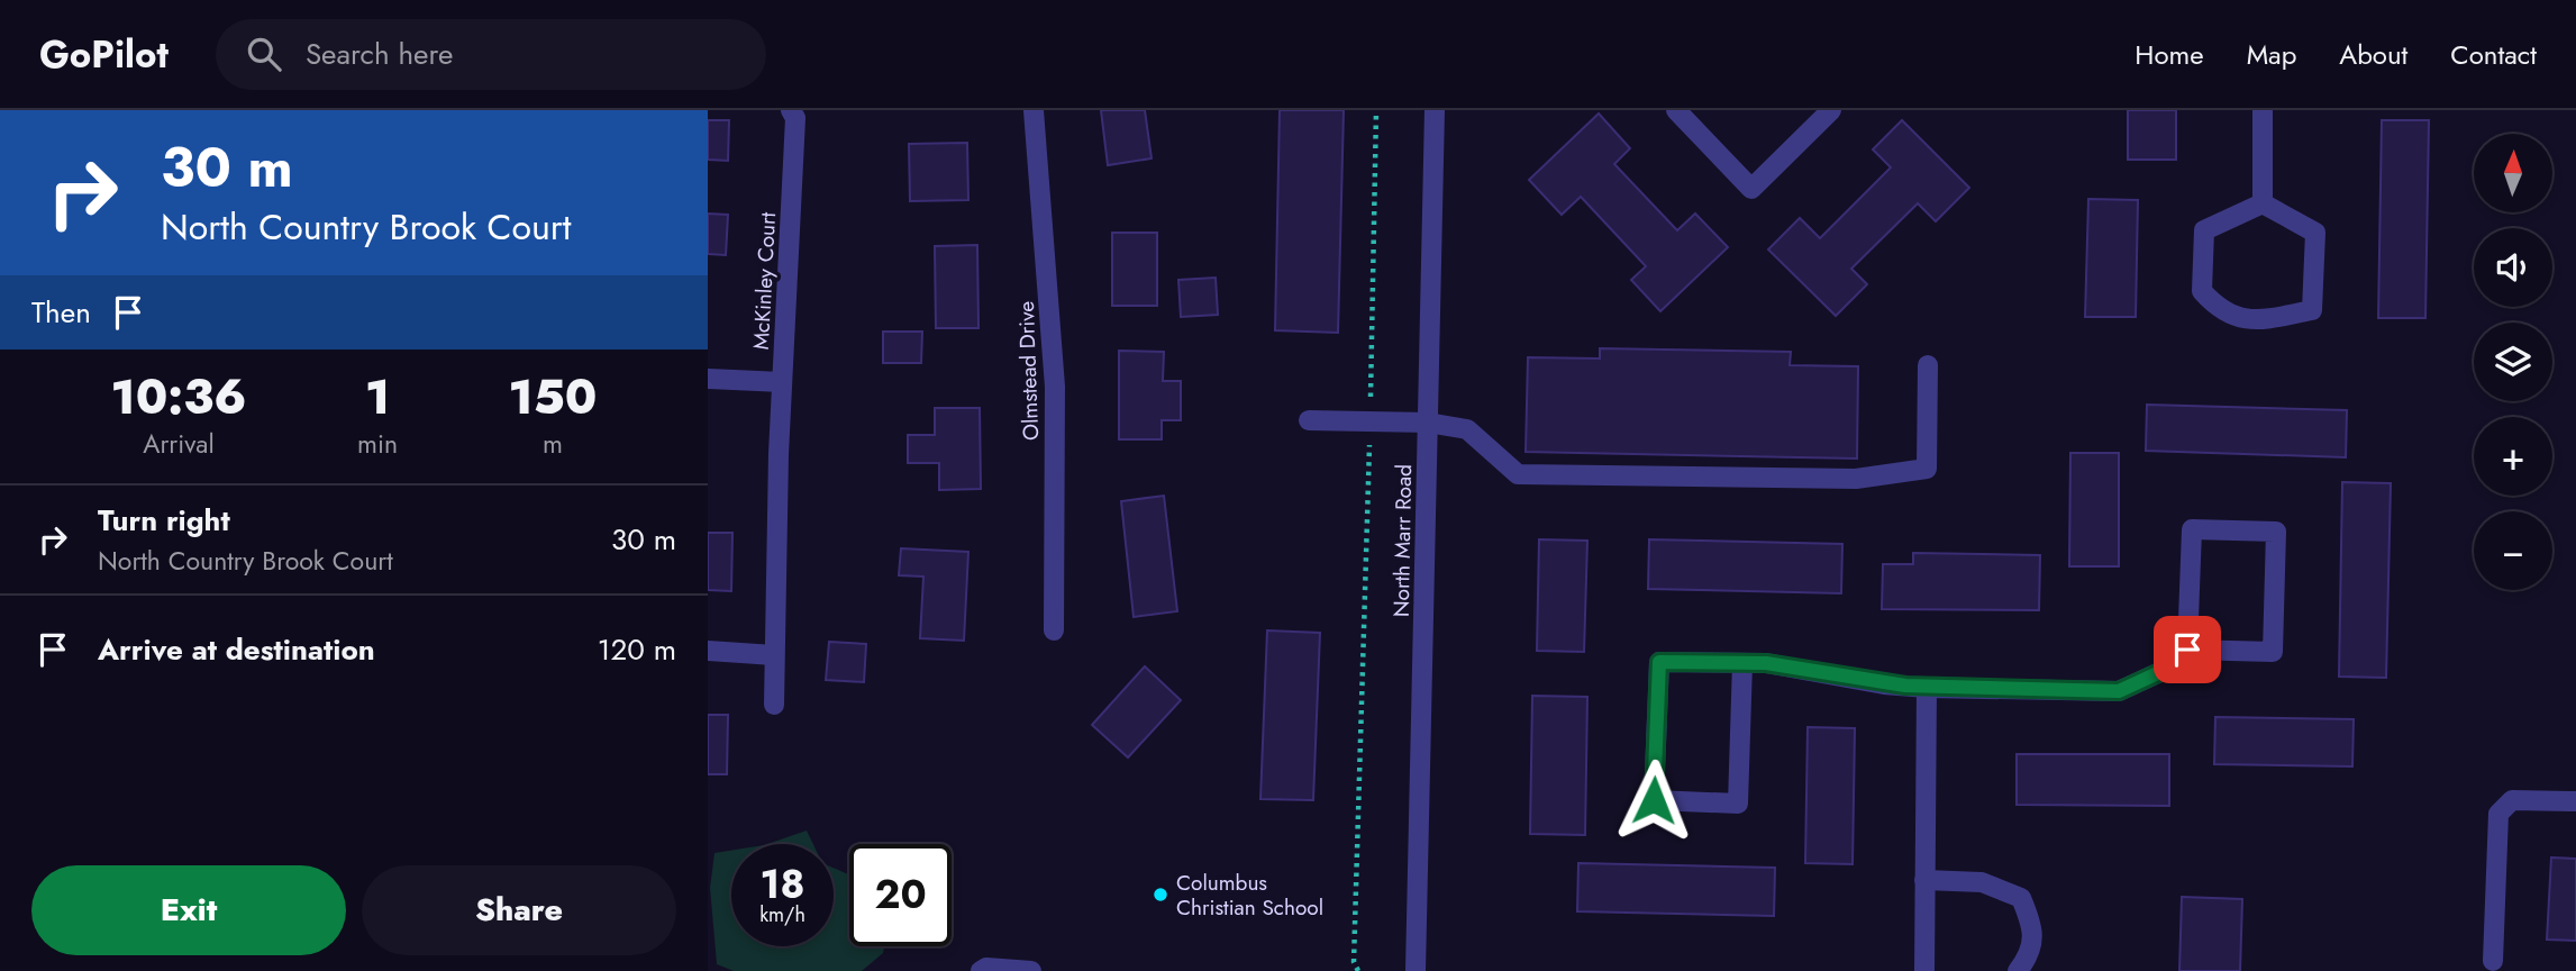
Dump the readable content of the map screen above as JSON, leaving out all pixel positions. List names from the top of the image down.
{
  "streets": {
    "street": ["McKinley Court", "Olmstead Drive", "North Marr Road"]
  },
  "places": ["Columbus Christian School"],
  "north": "top",
  "page": {
    "header": "GoPilot",
    "search": "Search here",
    "nav": [
      "Home",
      "Map",
      "About",
      "Contact"
    ],
    "turn": ["30 m", "North Country Brook Court"],
    "map_buttons": ["+", "−"],
    "then": "Then",
    "eta": [
      "10:36",
      "Arrival",
      "1",
      "min",
      "150",
      "m"
    ],
    "list": [
      {
        "name": "Turn right",
        "note": "North Country Brook Court",
        "value": "30 m"
      },
      {
        "name": "Arrive at destination",
        "value": "120 m"
      }
    ],
    "speed": "18 km/h",
    "limit": "20",
    "buttons": ["Exit", "Share"]
  }
}
